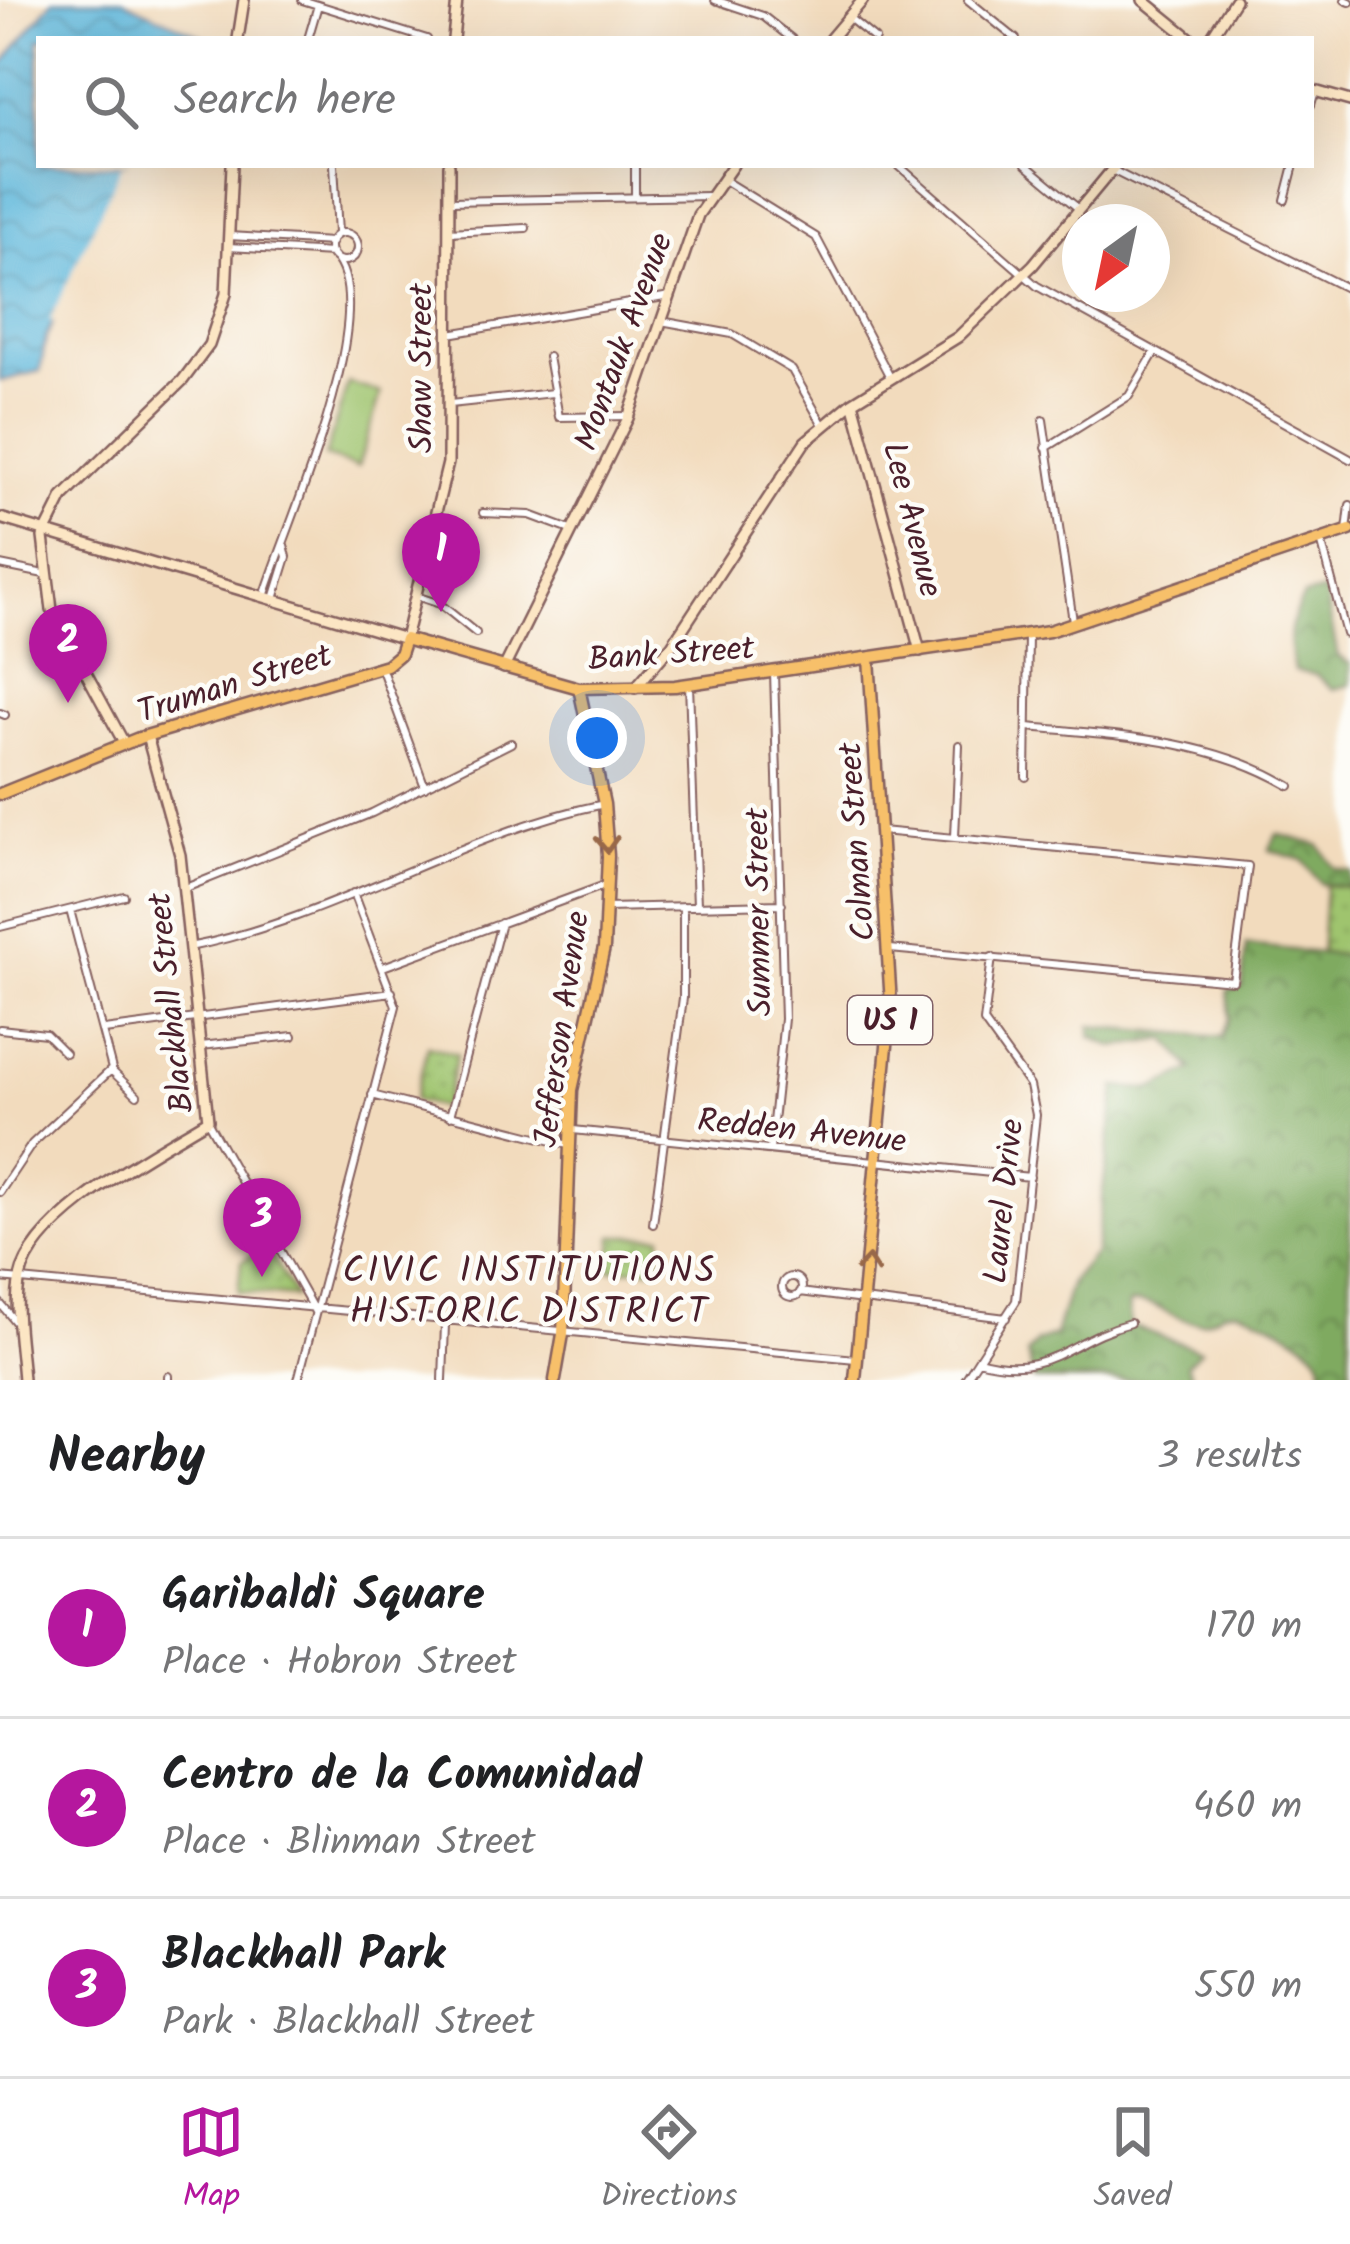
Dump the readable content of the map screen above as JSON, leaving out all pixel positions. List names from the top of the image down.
{
  "streets": {
    "main road": [
      "Bank Street",
      "Truman Street",
      "Colman Street",
      "US 1",
      "Jefferson Avenue"
    ],
    "street": [
      "Montauk Avenue",
      "Shaw Street",
      "Lee Avenue",
      "Summer Street",
      "Blackhall Street",
      "Redden Avenue",
      "Laurel Drive"
    ]
  },
  "crossings": [
    ["Montauk Avenue", "Bank Street"],
    ["Shaw Street", "Bank Street"],
    ["Shaw Street", "Truman Street"],
    ["Lee Avenue", "Bank Street"],
    ["Bank Street", "Truman Street"],
    ["Bank Street", "Colman Street"],
    ["Bank Street", "Summer Street"],
    ["Bank Street", "Jefferson Avenue"],
    ["Truman Street", "Blackhall Street"],
    ["Colman Street", "Redden Avenue"],
    ["Summer Street", "Redden Avenue"],
    ["Jefferson Avenue", "Redden Avenue"],
    ["Redden Avenue", "Laurel Drive"]
  ],
  "districts": ["CIVIC INSTITUTIONS HISTORIC DISTRICT"],
  "north": "bottom left",
  "page": {
    "search": "Search here",
    "pins": ["1", "2", "3"],
    "heading": ["Nearby", "3 results"],
    "list": [
      {
        "mark": "1",
        "name": "Garibaldi Square",
        "note": "Place · Hobron Street",
        "value": "170 m"
      },
      {
        "mark": "2",
        "name": "Centro de la Comunidad",
        "note": "Place · Blinman Street",
        "value": "460 m"
      },
      {
        "mark": "3",
        "name": "Blackhall Park",
        "note": "Park · Blackhall Street",
        "value": "550 m"
      }
    ],
    "nav": ["Map", "Directions", "Saved"]
  }
}
